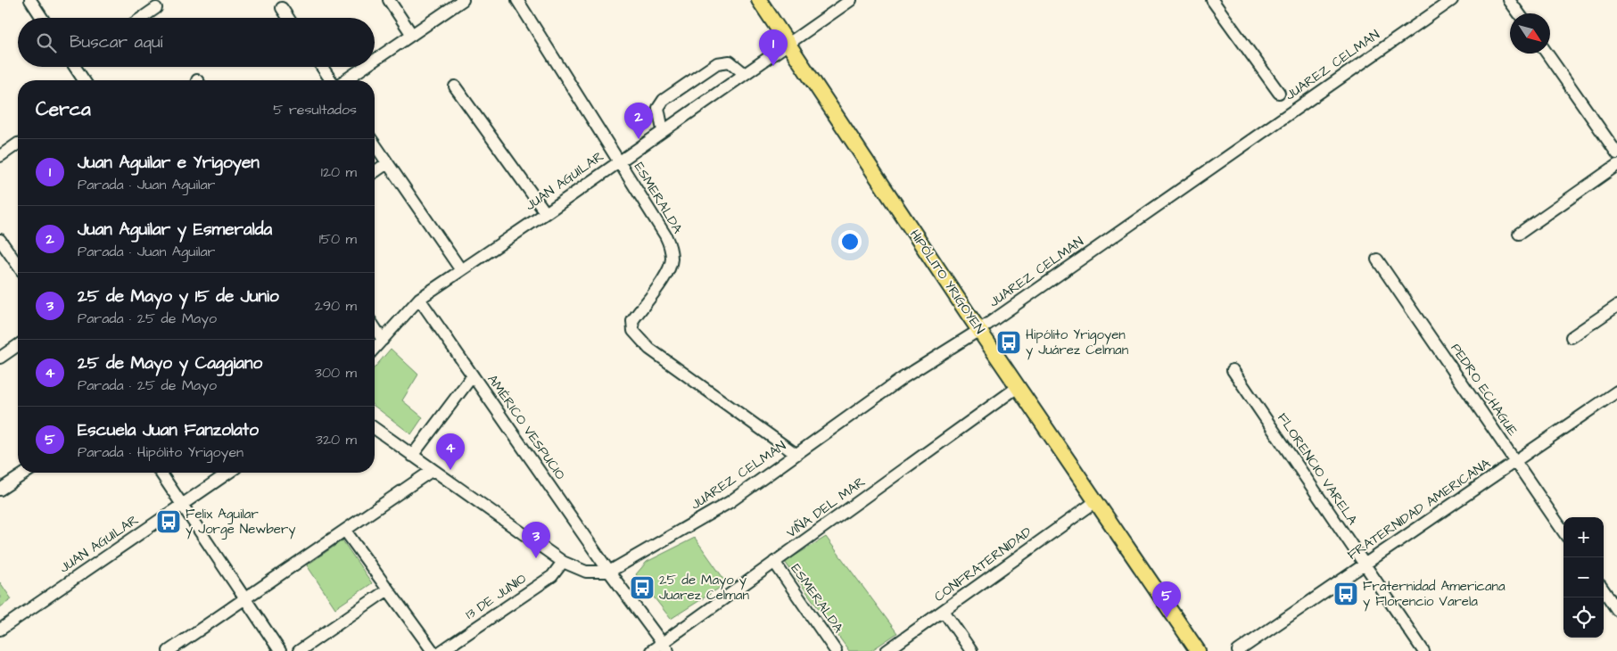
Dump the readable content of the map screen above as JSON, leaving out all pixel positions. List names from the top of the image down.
{
  "streets": {
    "main road": ["HIPÓLITO YRIGOYEN"],
    "street": [
      "JUAREZ CELMAN",
      "JUAN AGUILAR",
      "ESMERALDA",
      "PEDRO ECHAGUE",
      "AMÉRICO VESPUCIO",
      "FLORENCIO VARELA",
      "VIÑA DEL MAR",
      "FRATERNIDAD AMERICANA",
      "CONFRATERNIDAD",
      "13 DE JUNIO"
    ]
  },
  "crossings": [
    ["JUAREZ CELMAN", "ESMERALDA"],
    ["JUAREZ CELMAN", "HIPÓLITO YRIGOYEN"],
    ["JUAREZ CELMAN", "AMÉRICO VESPUCIO"],
    ["JUAN AGUILAR", "ESMERALDA"],
    ["JUAN AGUILAR", "HIPÓLITO YRIGOYEN"],
    ["JUAN AGUILAR", "AMÉRICO VESPUCIO"],
    ["ESMERALDA", "VIÑA DEL MAR"],
    ["HIPÓLITO YRIGOYEN", "VIÑA DEL MAR"],
    ["HIPÓLITO YRIGOYEN", "CONFRATERNIDAD"],
    ["PEDRO ECHAGUE", "FRATERNIDAD AMERICANA"],
    ["AMÉRICO VESPUCIO", "VIÑA DEL MAR"],
    ["FLORENCIO VARELA", "FRATERNIDAD AMERICANA"]
  ],
  "places": {
    "bus stop": [
      "Hipólito Yrigoyen y Juárez Celman",
      "Felix Aguilar y Jorge Newbery",
      "25 de Mayo y Juarez Celman",
      "Fraternidad Americana y Florencio Varela"
    ]
  },
  "north": "bottom right",
  "page": {
    "search": "Buscar aquí",
    "pins": [
      "1",
      "2",
      "4",
      "3",
      "5"
    ],
    "heading": ["Cerca", "5 resultados"],
    "list": [
      {
        "mark": "1",
        "name": "Juan Aguilar e Yrigoyen",
        "note": "Parada · Juan Aguilar",
        "value": "120 m"
      },
      {
        "mark": "2",
        "name": "Juan Aguilar y Esmeralda",
        "note": "Parada · Juan Aguilar",
        "value": "150 m"
      },
      {
        "mark": "3",
        "name": "25 de Mayo y 15 de Junio",
        "note": "Parada · 25 de Mayo",
        "value": "290 m"
      },
      {
        "mark": "4",
        "name": "25 de Mayo y Caggiano",
        "note": "Parada · 25 de Mayo",
        "value": "300 m"
      },
      {
        "mark": "5",
        "name": "Escuela Juan Fanzolato",
        "note": "Parada · Hipólito Yrigoyen",
        "value": "320 m"
      }
    ],
    "map_buttons": ["+", "−"]
  }
}
